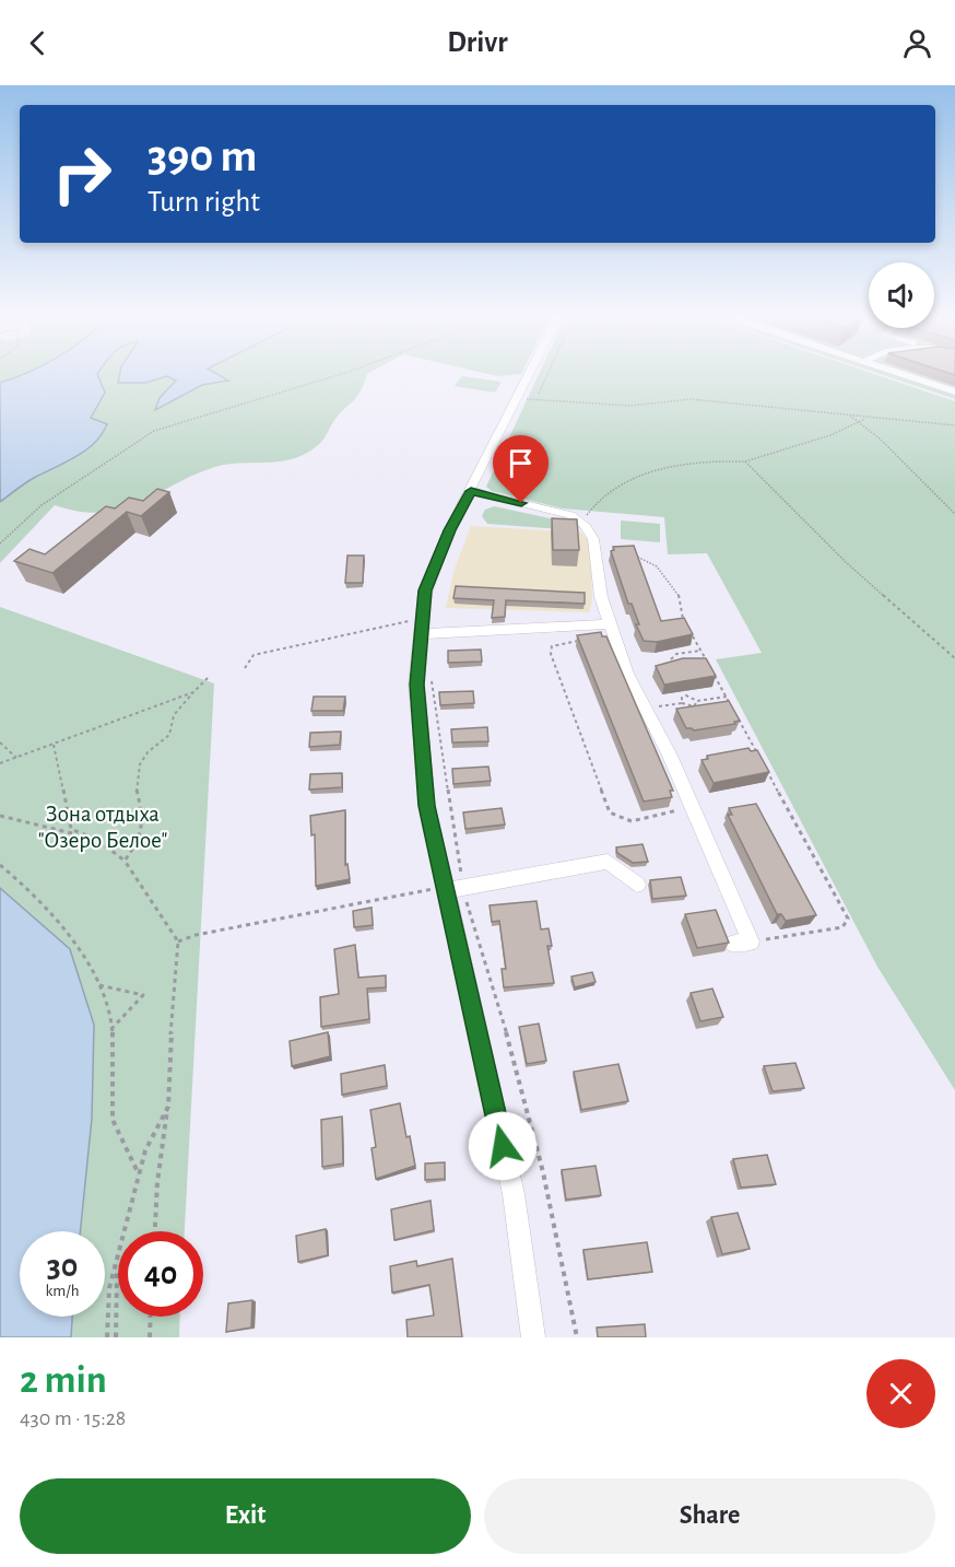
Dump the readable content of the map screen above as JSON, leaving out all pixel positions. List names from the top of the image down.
{
  "parks": ["Зона отдыха \"Озеро Белое\""],
  "page": {
    "header": "Drivr",
    "turn": ["390 m", "Turn right"],
    "speed": "30 km/h",
    "limit": "40",
    "heading": ["2 min", "430 m · 15:28"],
    "buttons": ["Exit", "Share"]
  }
}
